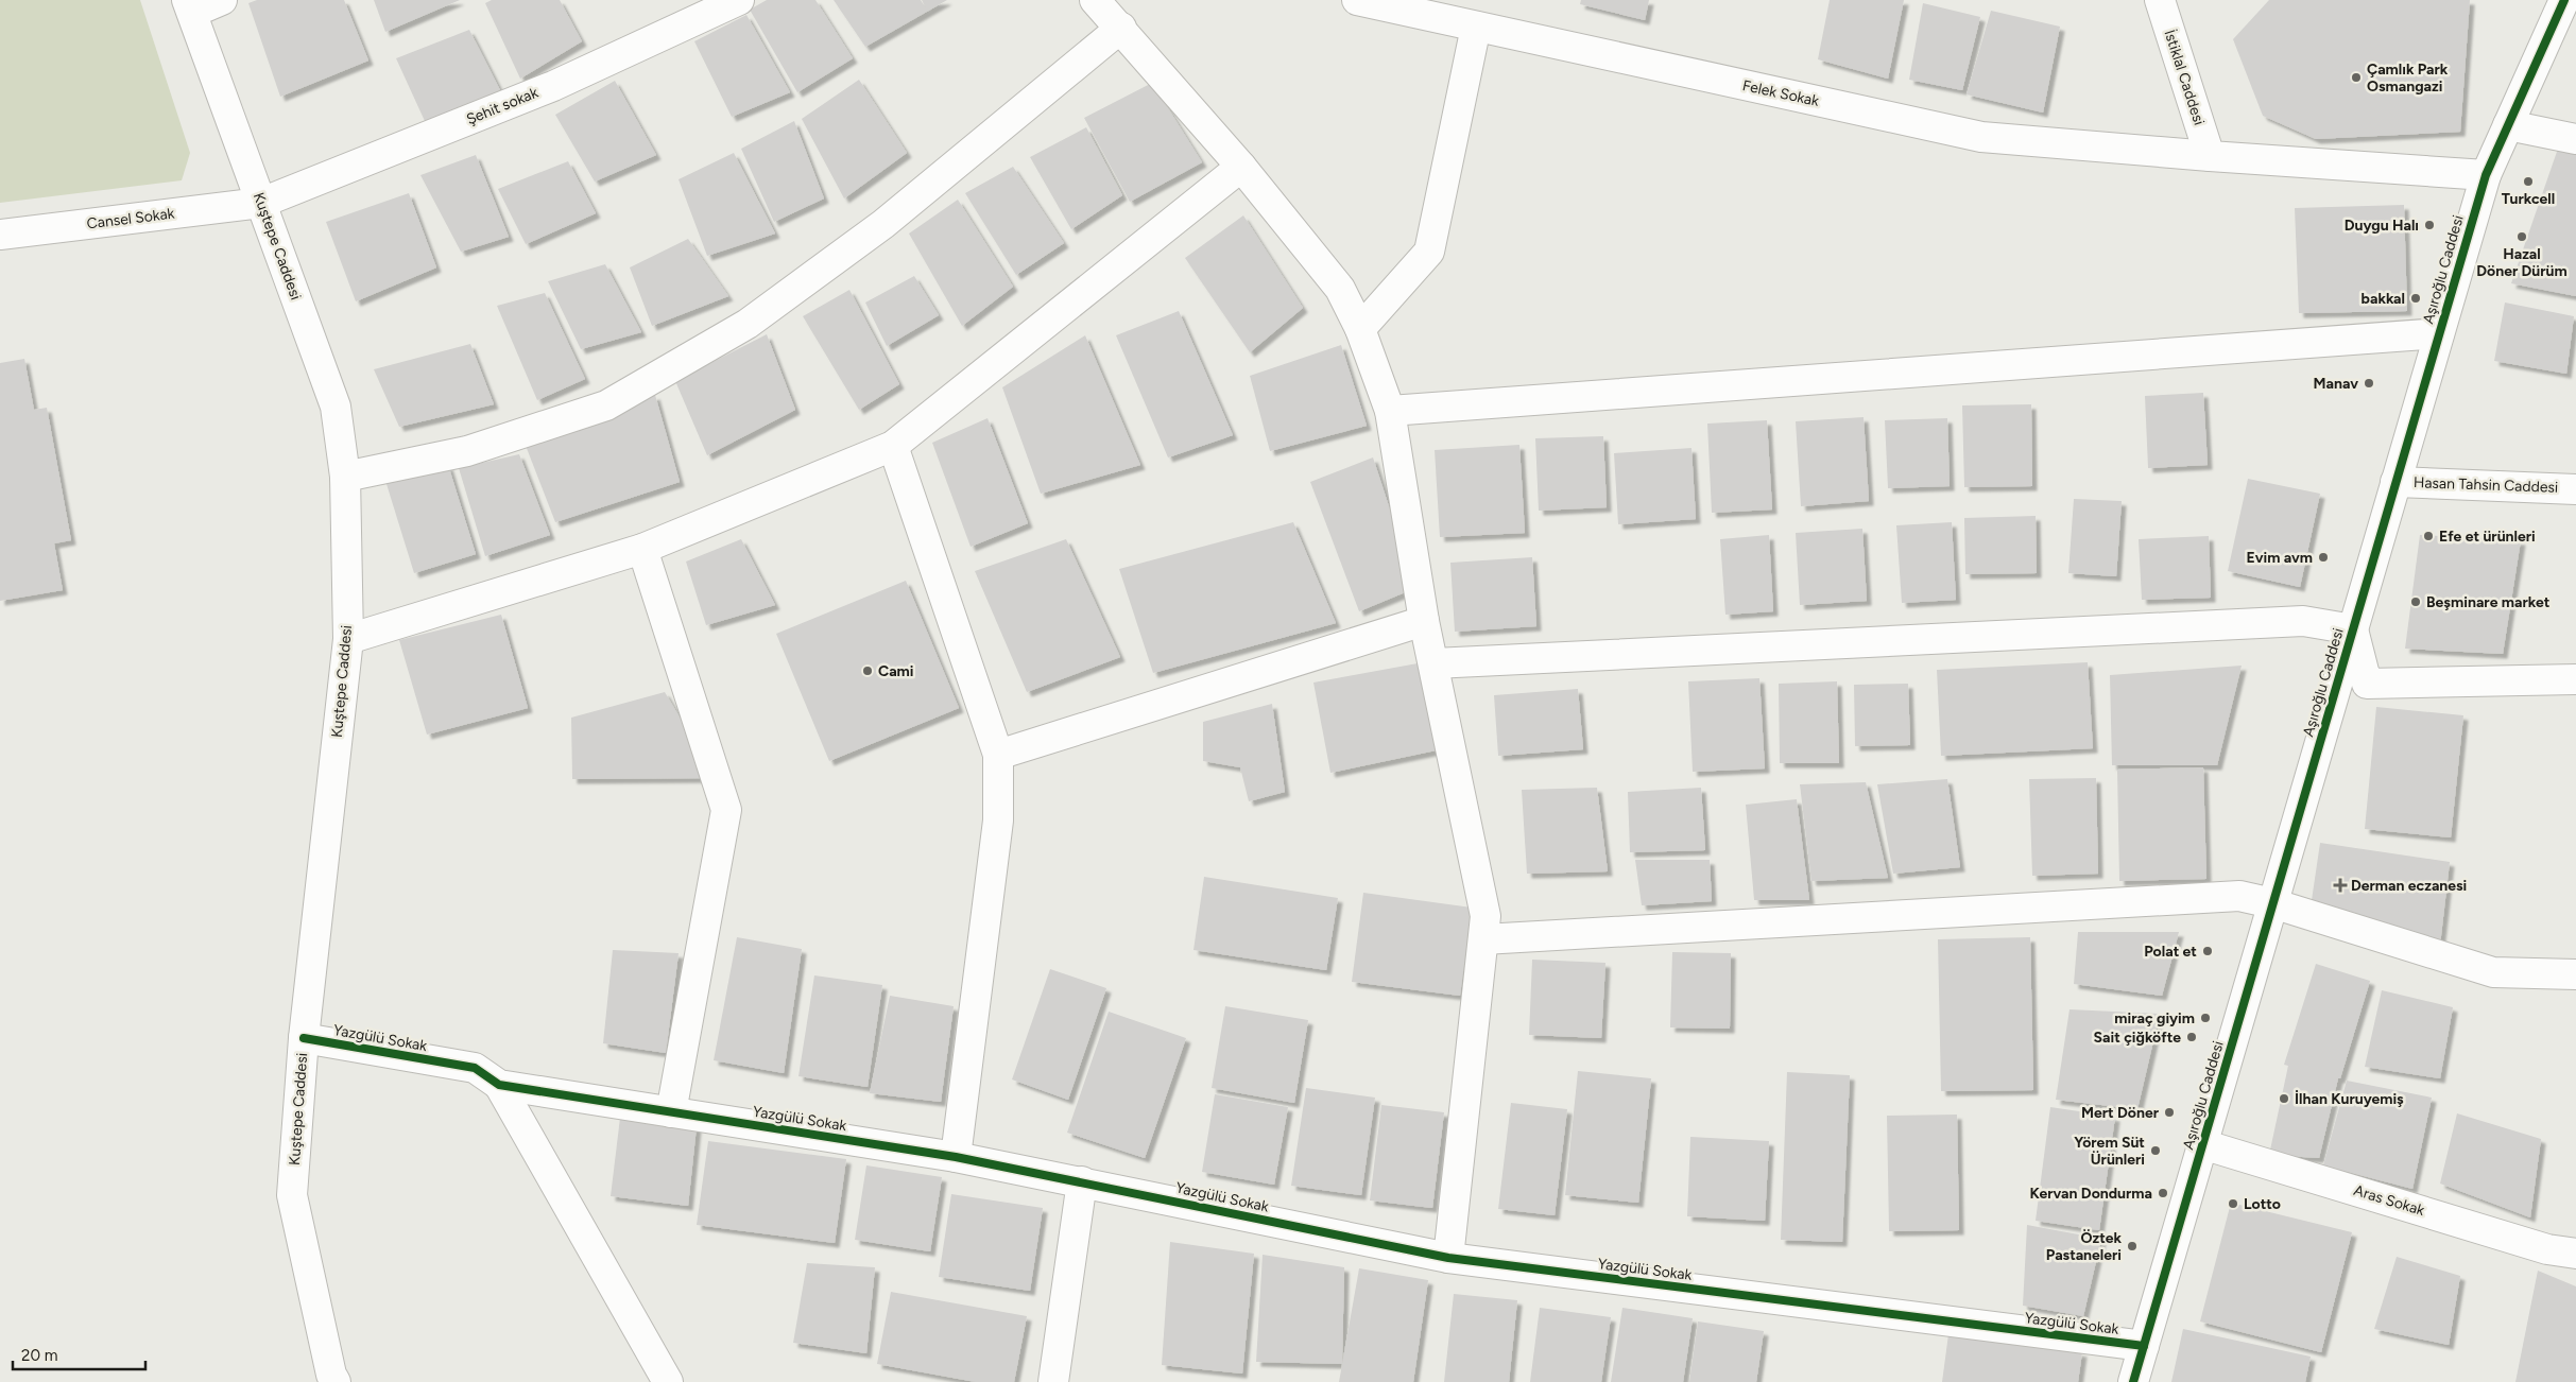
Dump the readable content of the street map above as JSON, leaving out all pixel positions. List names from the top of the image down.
{
  "streets": {
    "street": [
      "İstiklal Caddesi",
      "Felek Sokak",
      "Şehit sokak",
      "Cansel Sokak",
      "Kuştepe Caddesi",
      "Aşıroğlu Caddesi",
      "Hasan Tahsin Caddesi",
      "Yazgülü Sokak",
      "Aras Sokak"
    ]
  },
  "crossings": [
    ["İstiklal Caddesi", "Felek Sokak"],
    ["Felek Sokak", "Aşıroğlu Caddesi"],
    ["Şehit sokak", "Cansel Sokak"],
    ["Şehit sokak", "Kuştepe Caddesi"],
    ["Cansel Sokak", "Kuştepe Caddesi"],
    ["Kuştepe Caddesi", "Yazgülü Sokak"],
    ["Aşıroğlu Caddesi", "Hasan Tahsin Caddesi"],
    ["Aşıroğlu Caddesi", "Yazgülü Sokak"],
    ["Aşıroğlu Caddesi", "Aras Sokak"]
  ],
  "places": {
    "other": [
      "Çamlık Park Osmangazi",
      "Turkcell",
      "Duygu Halı",
      "Hazal Döner Dürüm",
      "bakkal",
      "Manav",
      "Efe et ürünleri",
      "Evim avm",
      "Beşminare market",
      "Cami",
      "Polat et",
      "miraç giyim",
      "Sait çiğköfte",
      "İlhan Kuruyemiş",
      "Mert Döner",
      "Yörem Süt Ürünleri",
      "Kervan Dondurma",
      "Lotto",
      "Öztek Pastaneleri"
    ],
    "health": ["Derman eczanesi"]
  },
  "scale_bar": "20 m"
}
